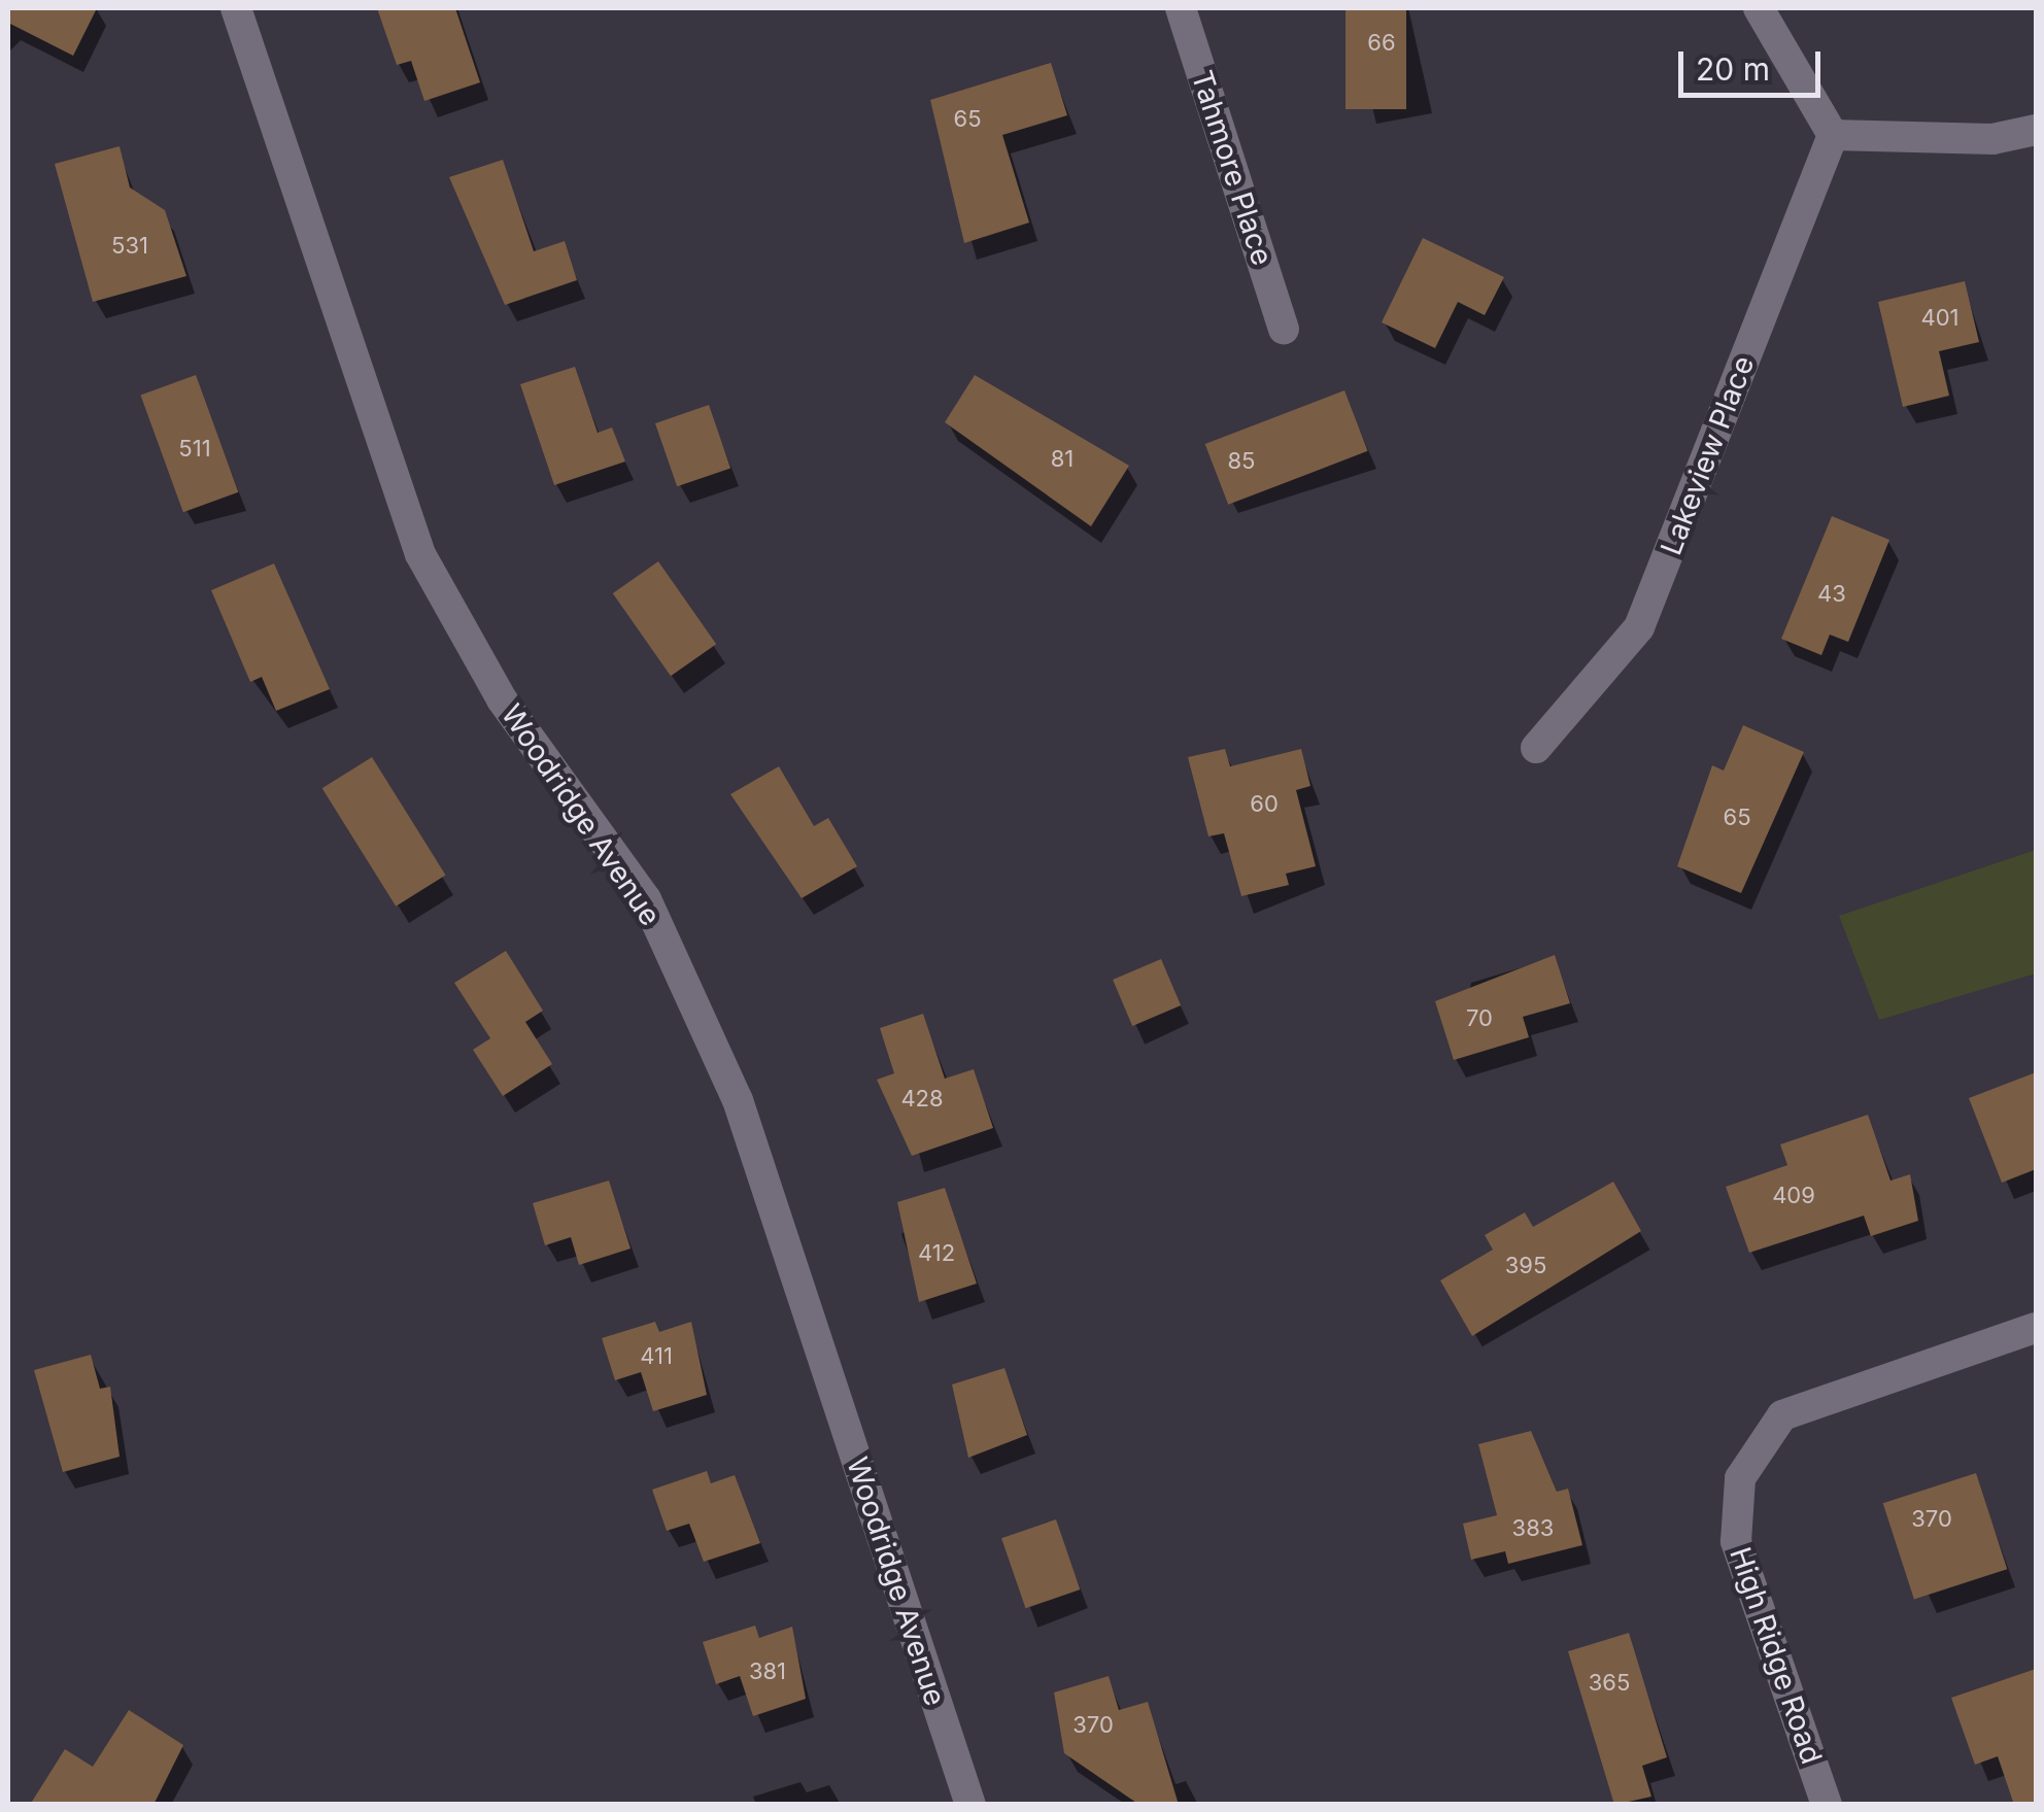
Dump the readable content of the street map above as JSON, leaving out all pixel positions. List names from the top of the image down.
{
  "streets": {
    "street": [
      "Tahmore Place",
      "Lakeview Place",
      "Woodridge Avenue",
      "High Ridge Road"
    ]
  },
  "house_numbers": [
    "66",
    "65",
    "531",
    "401",
    "511",
    "81",
    "85",
    "43",
    "60",
    "65",
    "70",
    "428",
    "409",
    "412",
    "395",
    "411",
    "370",
    "383",
    "381",
    "365",
    "370"
  ],
  "scale_bar": "20 m"
}
